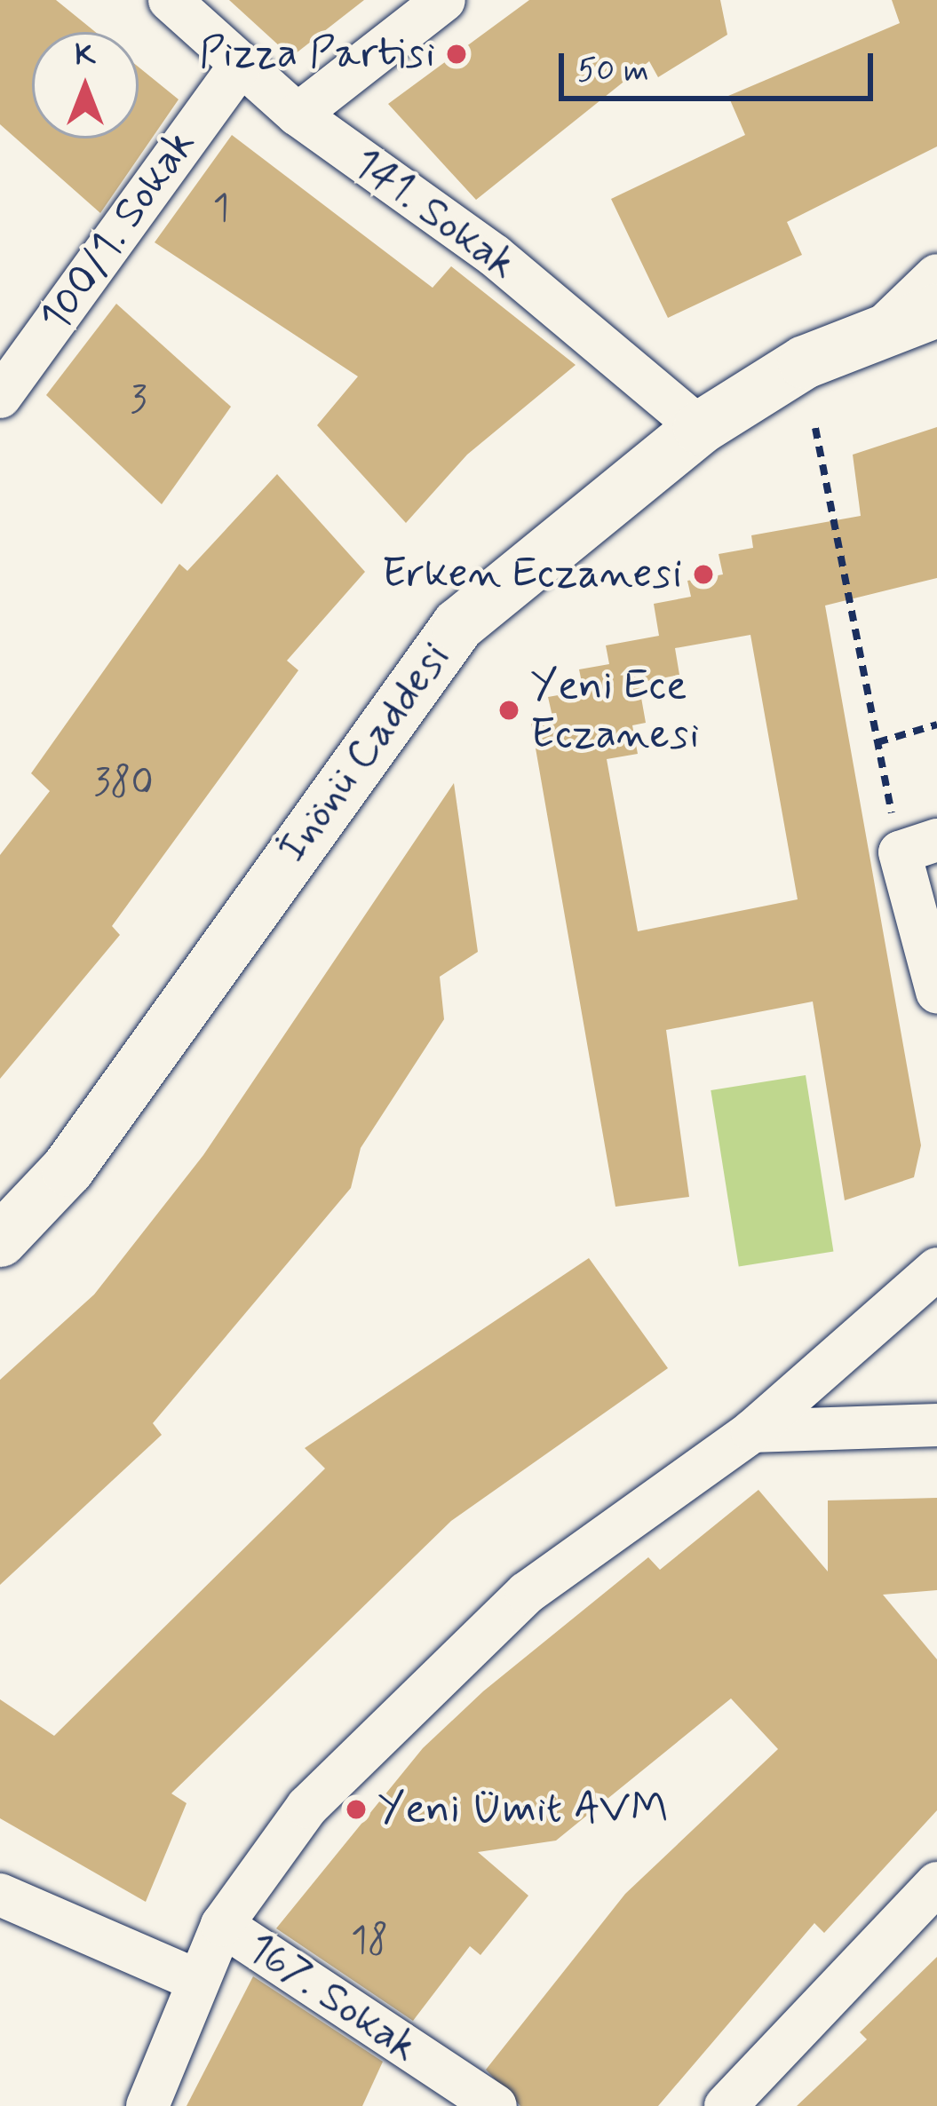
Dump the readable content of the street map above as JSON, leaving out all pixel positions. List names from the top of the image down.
{
  "streets": {
    "main road": ["İnönü Caddesi"],
    "street": ["141. Sokak", "100/1. Sokak", "167. Sokak"]
  },
  "crossings": [
    ["141. Sokak", "100/1. Sokak"],
    ["141. Sokak", "İnönü Caddesi"]
  ],
  "places": [
    "Pizza Partisi",
    "Erken Eczanesi",
    "Yeni Ece Eczanesi",
    "Yeni Ümit AVM"
  ],
  "house_numbers": [
    "1",
    "3",
    "380",
    "18"
  ],
  "scale_bar": "50 m",
  "north": "top"
}
